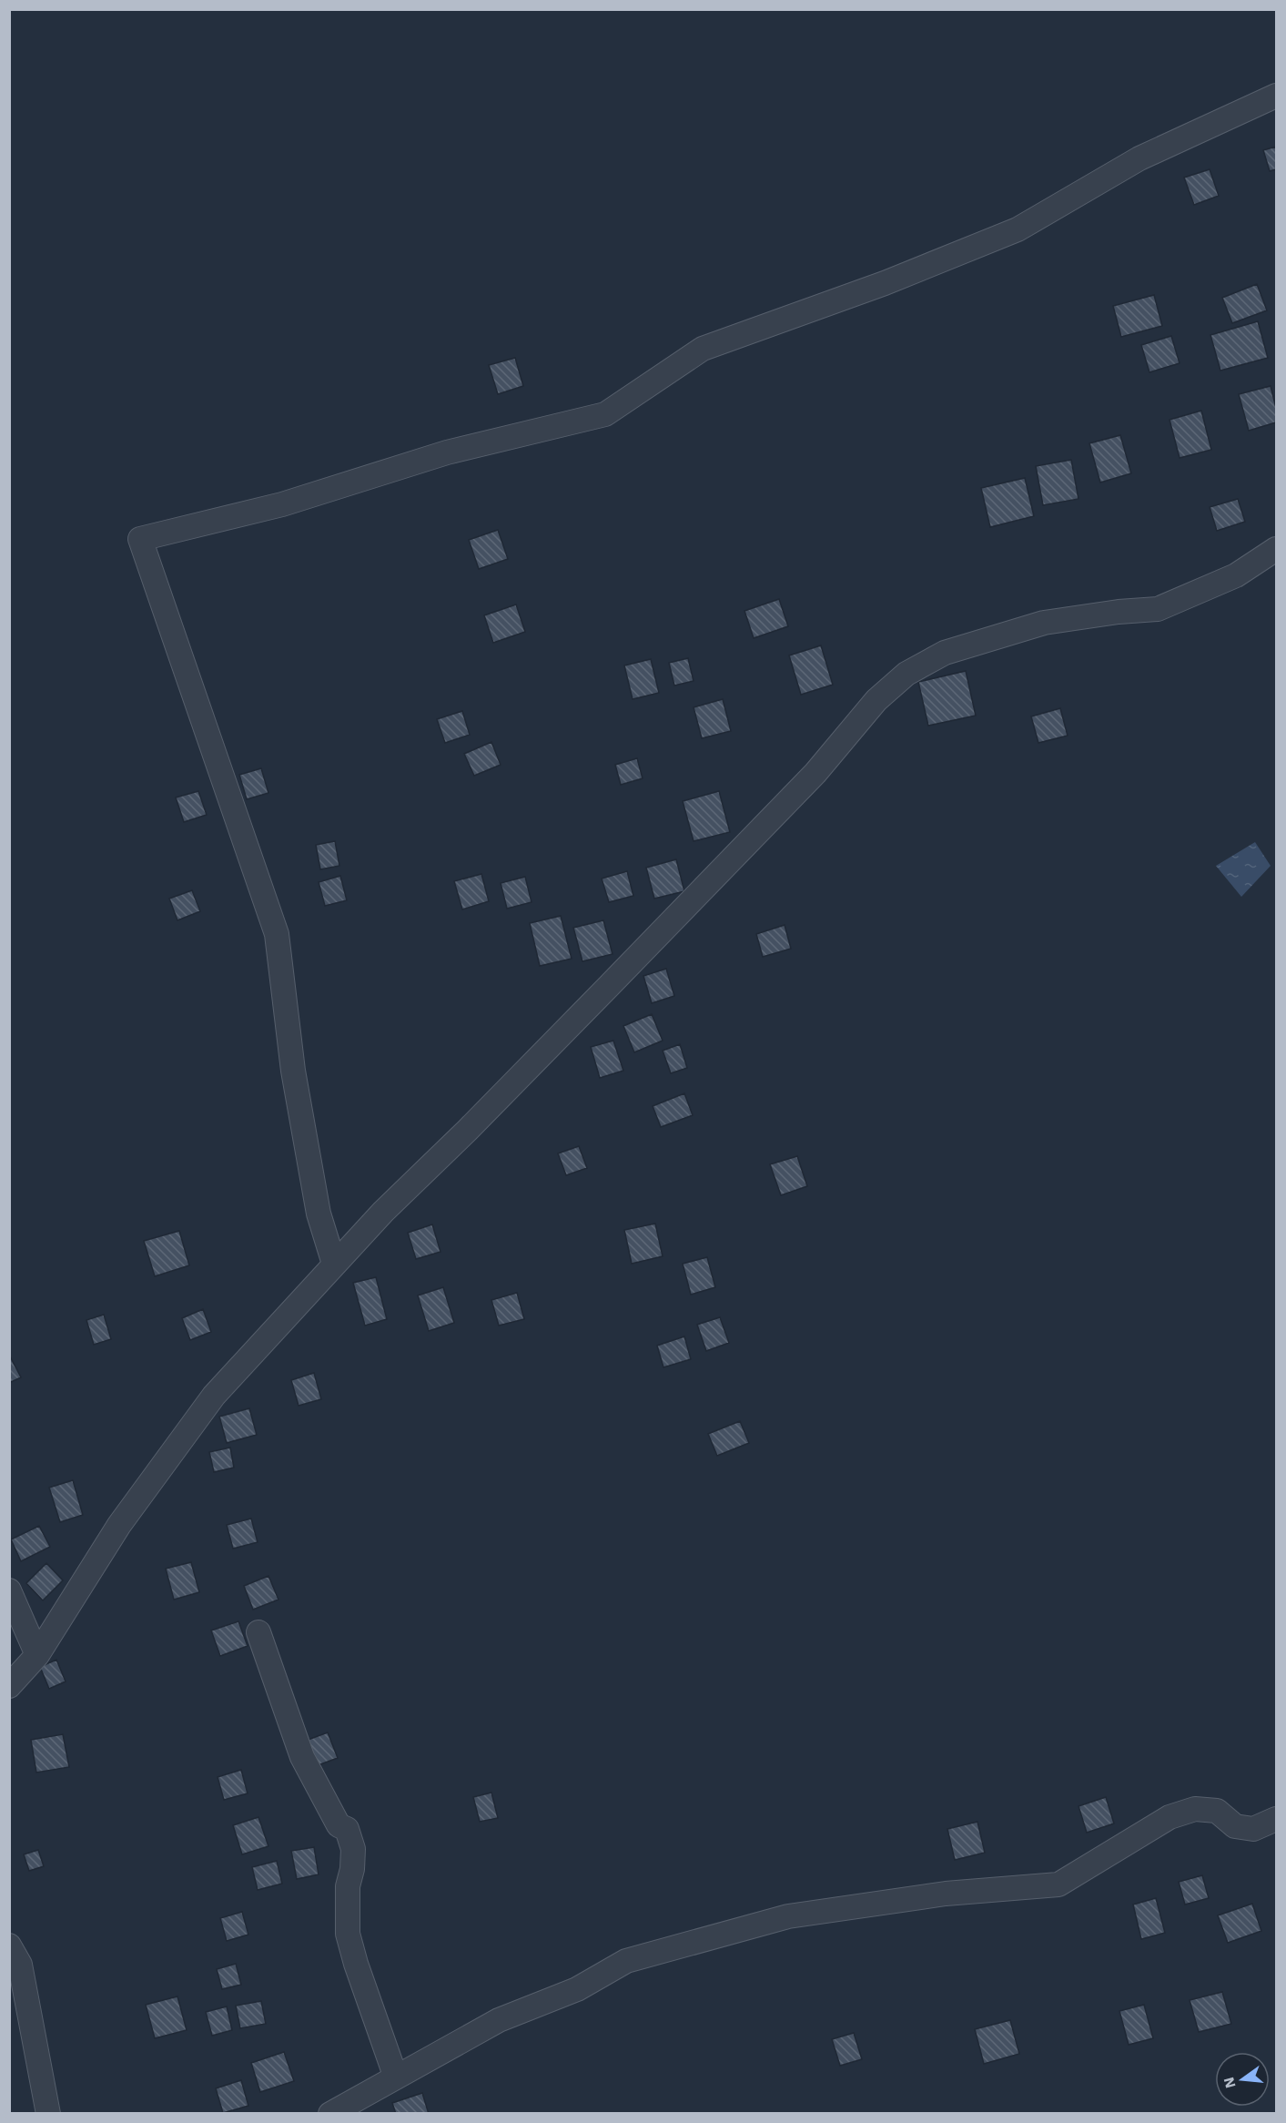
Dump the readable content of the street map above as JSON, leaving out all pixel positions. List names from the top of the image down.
{
  "north": "left"
}
